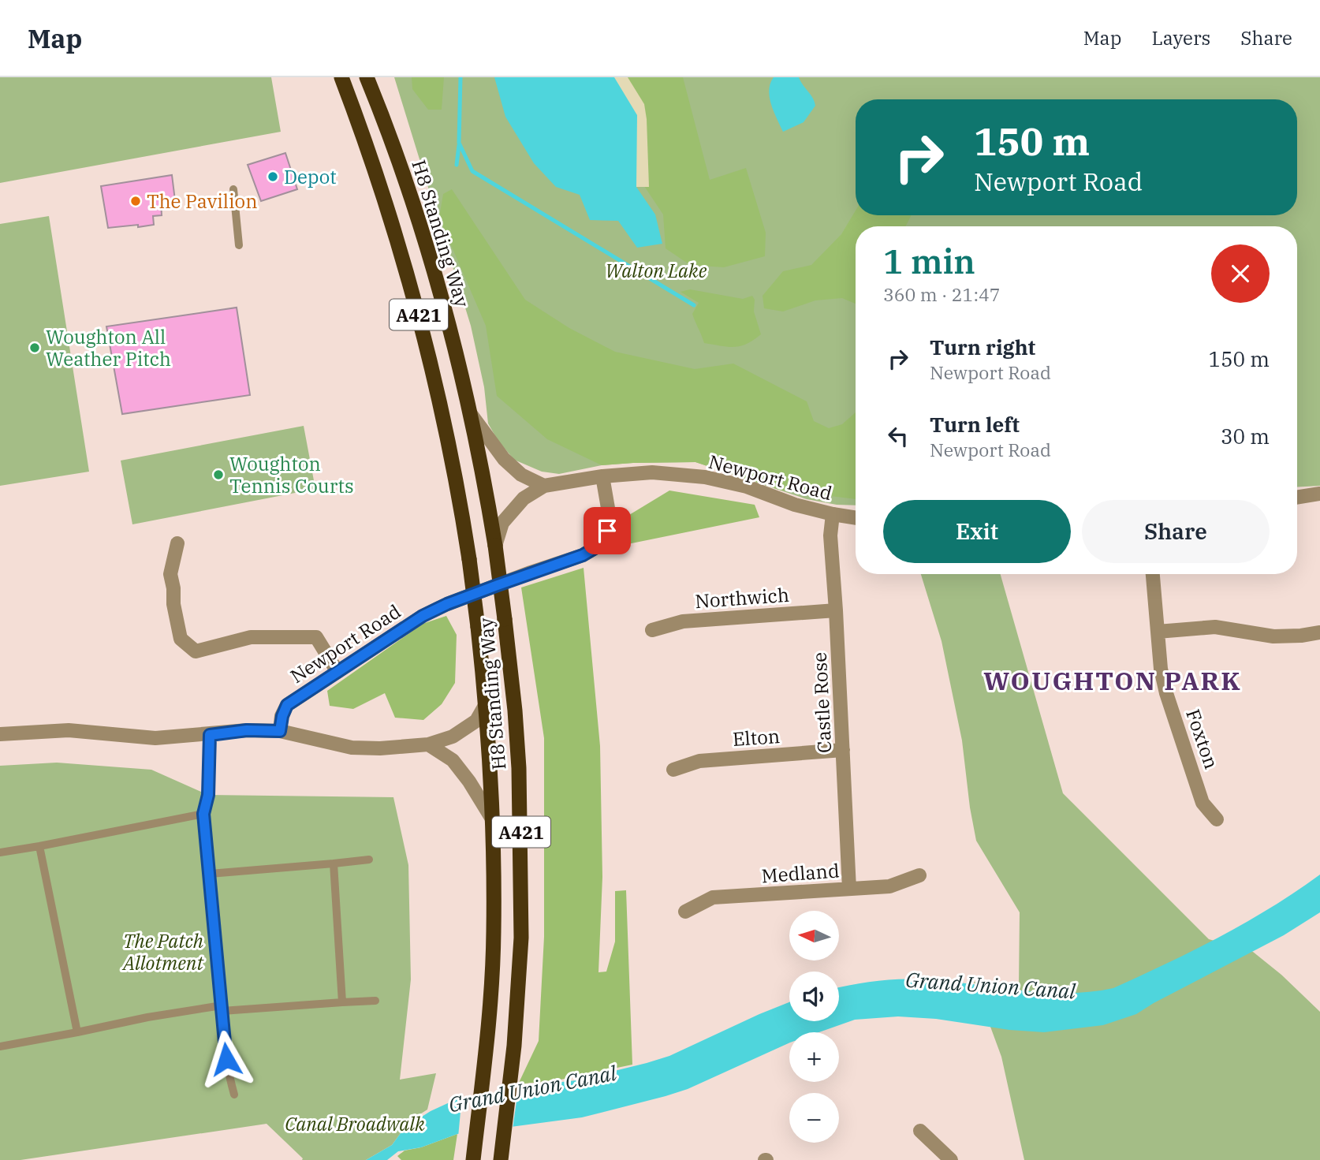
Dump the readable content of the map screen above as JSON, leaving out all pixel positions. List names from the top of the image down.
{
  "streets": {
    "highway": ["H8 Standing Way", "A421"],
    "street": [
      "Newport Road",
      "Northwich",
      "Castle Rose",
      "Elton",
      "Foxton",
      "Medland"
    ]
  },
  "crossings": [
    ["Newport Road", "Castle Rose"],
    ["Northwich", "Castle Rose"],
    ["Castle Rose", "Elton"],
    ["Castle Rose", "Medland"]
  ],
  "districts": ["WOUGHTON PARK"],
  "water": ["Grand Union Canal"],
  "parks": ["Walton Lake", "The Patch Allotment", "Canal Broadwalk"],
  "places": [
    "Depot",
    "The Pavilion",
    "Woughton All Weather Pitch",
    "Woughton Tennis Courts"
  ],
  "north": "left",
  "page": {
    "header": "Map",
    "nav": ["Map", "Layers", "Share"],
    "turn": ["150 m", "Newport Road"],
    "heading": ["1 min", "360 m · 21:47"],
    "list": [
      {
        "name": "Turn right",
        "note": "Newport Road",
        "value": "150 m"
      },
      {
        "name": "Turn left",
        "note": "Newport Road",
        "value": "30 m"
      }
    ],
    "buttons": ["Exit", "Share"],
    "map_buttons": ["+", "−"]
  }
}
